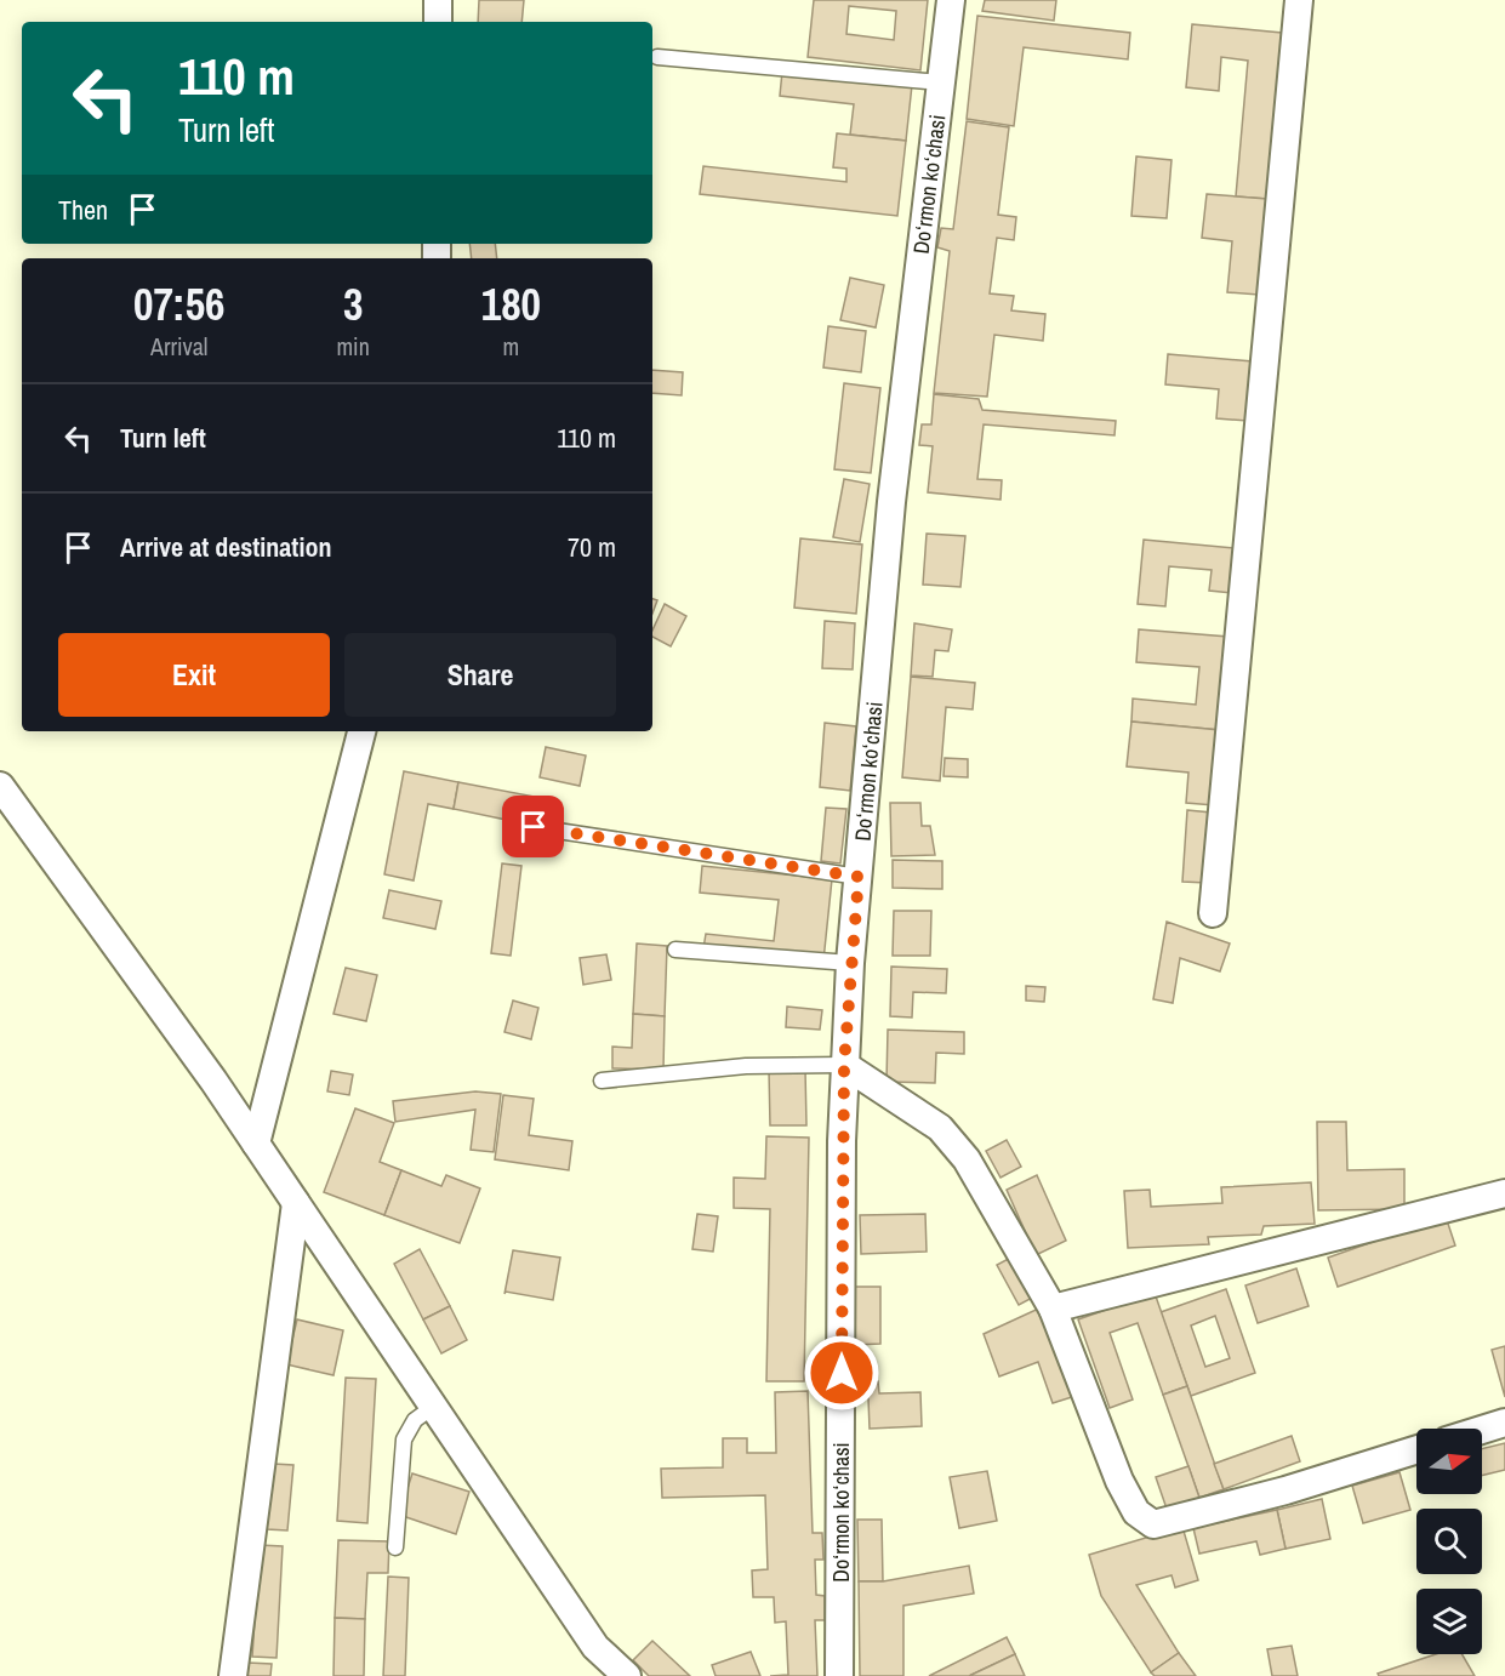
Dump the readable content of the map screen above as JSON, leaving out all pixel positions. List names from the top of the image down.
{
  "streets": {
    "street": ["Doʻrmon koʻchasi"]
  },
  "north": "right",
  "page": {
    "turn": ["110 m", "Turn left"],
    "then": "Then",
    "eta": [
      "07:56",
      "Arrival",
      "3",
      "min",
      "180",
      "m"
    ],
    "list": [
      {
        "name": "Turn left",
        "value": "110 m"
      },
      {
        "name": "Arrive at destination",
        "value": "70 m"
      }
    ],
    "buttons": ["Exit", "Share"]
  }
}
